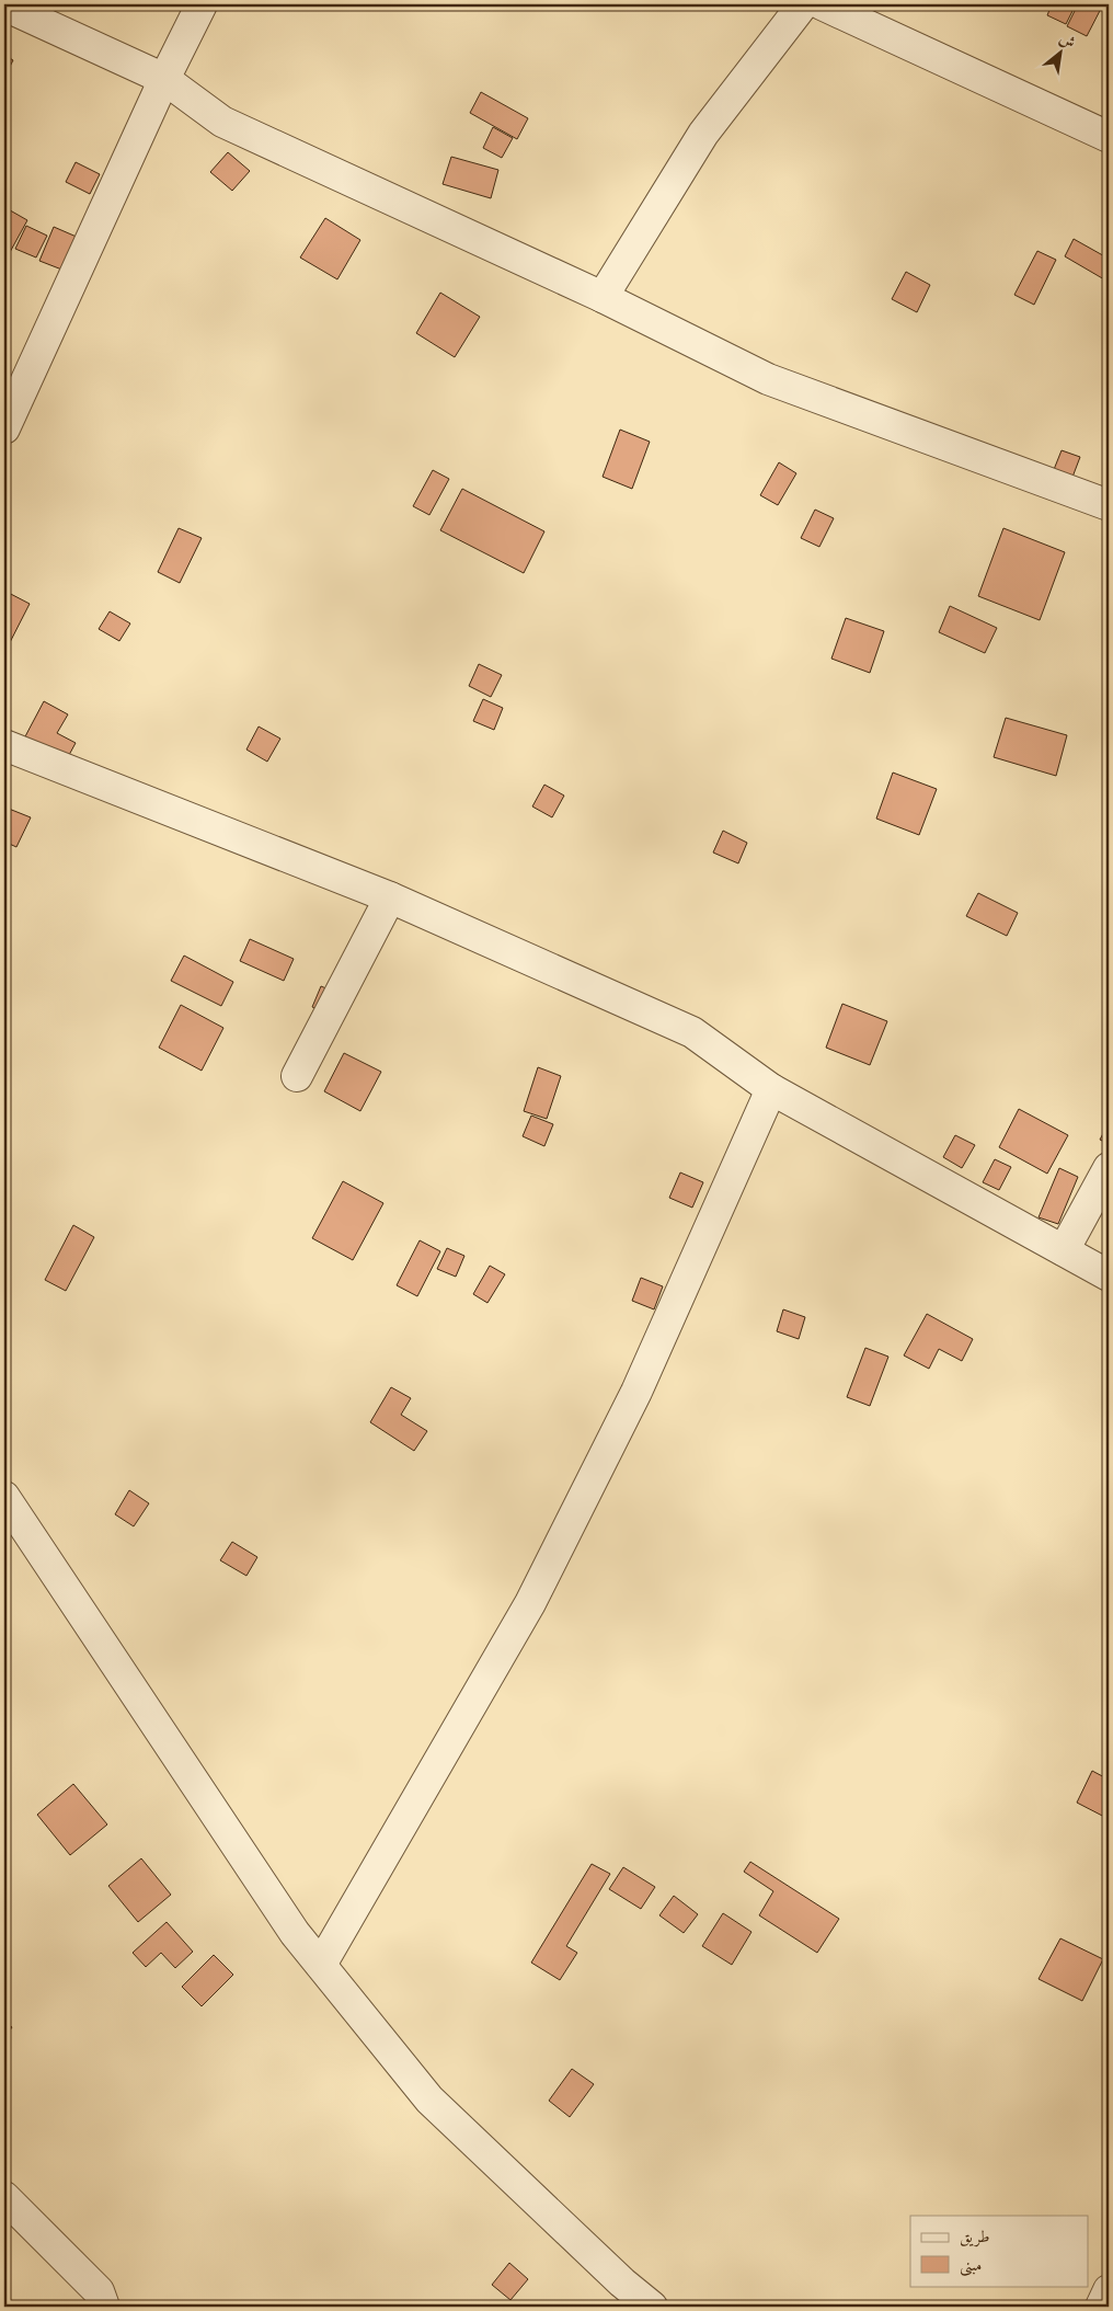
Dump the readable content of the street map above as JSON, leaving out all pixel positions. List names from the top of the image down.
{
  "legend": ["طريق", "مبنى"],
  "north": "top right"
}
